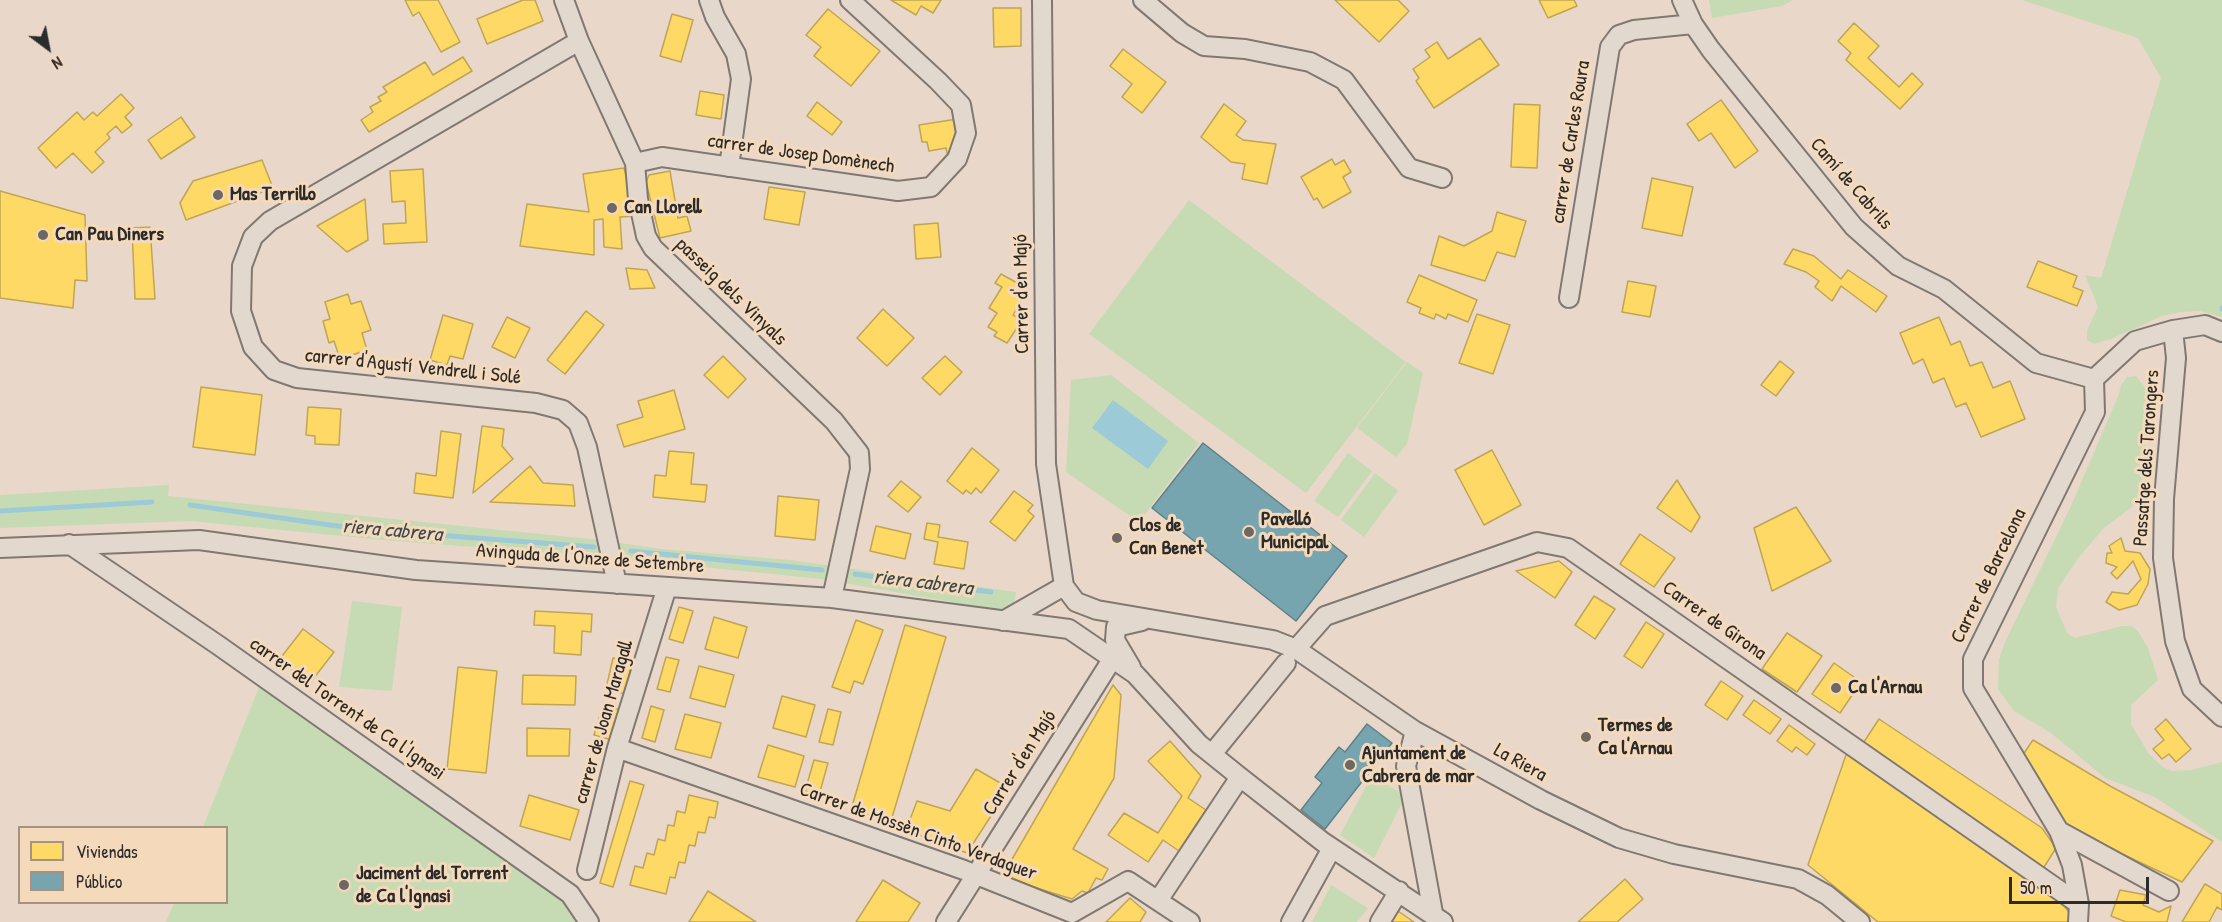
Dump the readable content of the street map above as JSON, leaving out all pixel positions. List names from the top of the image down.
{
  "streets": {
    "street": [
      "carrer de Carles Roura",
      "carrer de Josep Domènech",
      "Camí de Cabrils",
      "passeig dels Vinyals",
      "Carrer d'en Majó",
      "carrer d'Agustí Vendrell i Solé",
      "Passatge dels Tarongers",
      "Avinguda de l'Onze de Setembre",
      "Carrer de Barcelona",
      "Carrer de Girona",
      "carrer del Torrent de Ca l'Ignasi",
      "carrer de Joan Maragall",
      "La Riera",
      "Carrer de Mossèn Cinto Verdaguer"
    ]
  },
  "crossings": [
    ["carrer de Carles Roura", "Camí de Cabrils"],
    ["carrer de Josep Domènech", "passeig dels Vinyals"],
    ["Camí de Cabrils", "Passatge dels Tarongers"],
    ["Camí de Cabrils", "Carrer de Barcelona"],
    ["passeig dels Vinyals", "carrer d'Agustí Vendrell i Solé"],
    ["passeig dels Vinyals", "Avinguda de l'Onze de Setembre"],
    ["Carrer d'en Majó", "La Riera"],
    ["Carrer d'en Majó", "Carrer de Mossèn Cinto Verdaguer"],
    ["carrer d'Agustí Vendrell i Solé", "Avinguda de l'Onze de Setembre"],
    ["Passatge dels Tarongers", "Carrer de Barcelona"],
    ["Avinguda de l'Onze de Setembre", "carrer del Torrent de Ca l'Ignasi"],
    ["Avinguda de l'Onze de Setembre", "carrer de Joan Maragall"],
    ["Carrer de Barcelona", "Carrer de Girona"],
    ["Carrer de Girona", "La Riera"],
    ["carrer de Joan Maragall", "Carrer de Mossèn Cinto Verdaguer"]
  ],
  "water": ["riera cabrera"],
  "places": [
    "Mas Terrillo",
    "Can Llorell",
    "Can Pau Diners",
    "Pavelló Municipal",
    "Clos de Can Benet",
    "Ca l'Arnau",
    "Termes de Ca l'Arnau",
    "Ajuntament de Cabrera de mar",
    "Jaciment del Torrent de Ca l'Ignasi"
  ],
  "legend": ["Viviendas", "Público"],
  "scale_bar": "50 m",
  "north": "bottom right"
}
